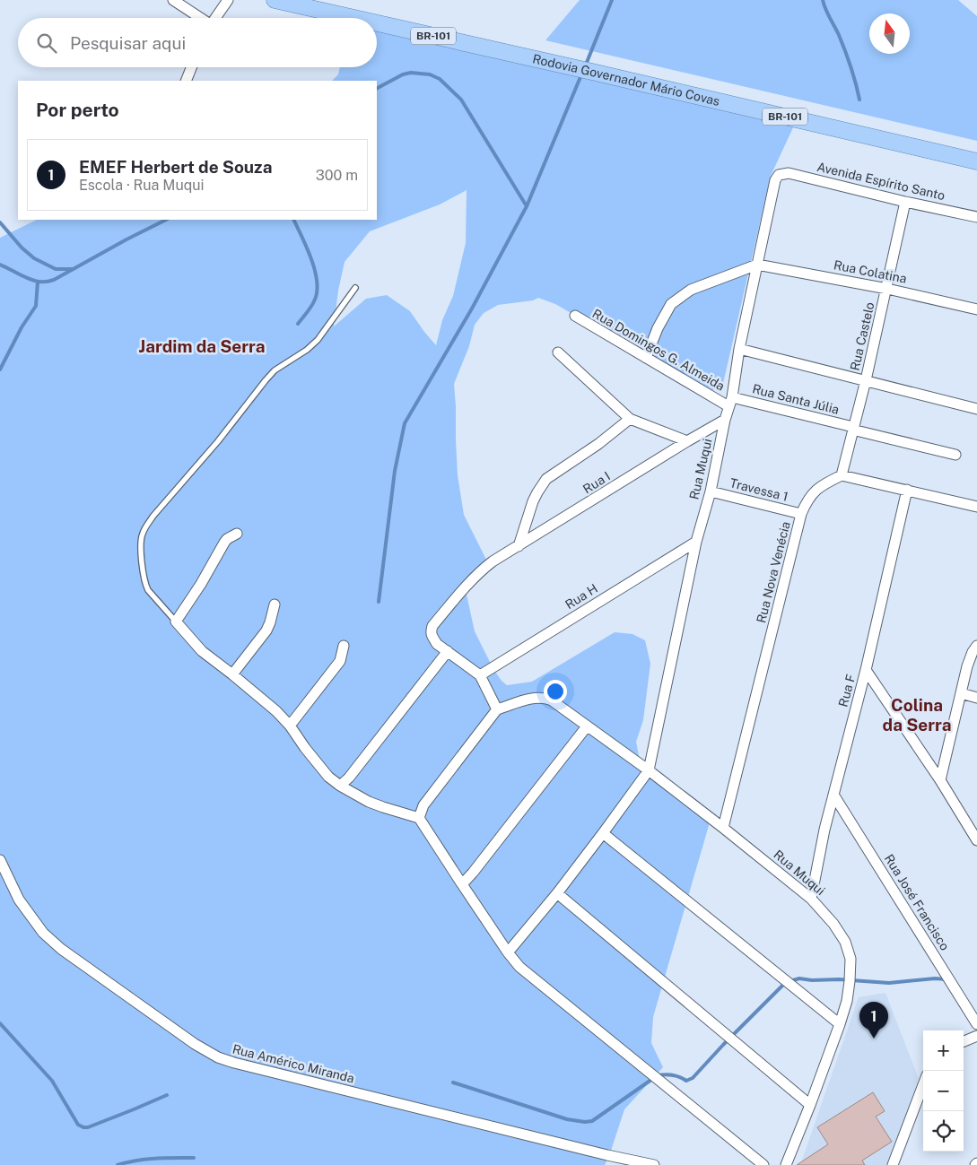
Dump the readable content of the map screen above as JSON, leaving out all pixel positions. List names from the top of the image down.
{
  "streets": {
    "main road": ["BR-101", "Rodovia Governador Mário Covas"],
    "street": [
      "Avenida Espírito Santo",
      "Rua Colatina",
      "Rua Castelo",
      "Rua Domingos G. Almeida",
      "Rua Santa Júlia",
      "Rua Muqui",
      "Rua I",
      "Travessa 1",
      "Rua Nova Venécia",
      "Rua H",
      "Rua F",
      "Rua José Francisco",
      "Rua Américo Miranda"
    ]
  },
  "crossings": [
    ["Avenida Espírito Santo", "Rua Castelo"],
    ["Avenida Espírito Santo", "Rua Muqui"],
    ["Rua Colatina", "Rua Castelo"],
    ["Rua Colatina", "Rua Muqui"],
    ["Rua Castelo", "Rua Santa Júlia"],
    ["Rua Castelo", "Rua Nova Venécia"],
    ["Rua Domingos G. Almeida", "Rua Santa Júlia"],
    ["Rua Domingos G. Almeida", "Rua Muqui"],
    ["Rua Santa Júlia", "Rua Muqui"],
    ["Rua Muqui", "Rua I"],
    ["Rua Muqui", "Travessa 1"],
    ["Rua Muqui", "Rua Nova Venécia"],
    ["Rua Muqui", "Rua H"],
    ["Rua Muqui", "Rua F"],
    ["Travessa 1", "Rua Nova Venécia"],
    ["Rua F", "Rua José Francisco"]
  ],
  "districts": ["Jardim da Serra", "Colina da Serra"],
  "north": "top",
  "page": {
    "search": "Pesquisar aqui",
    "heading": "Por perto",
    "list": [
      {
        "mark": "1",
        "name": "EMEF Herbert de Souza",
        "note": "Escola · Rua Muqui",
        "value": "300 m"
      }
    ],
    "pins": "1",
    "map_buttons": ["+", "−"]
  }
}
